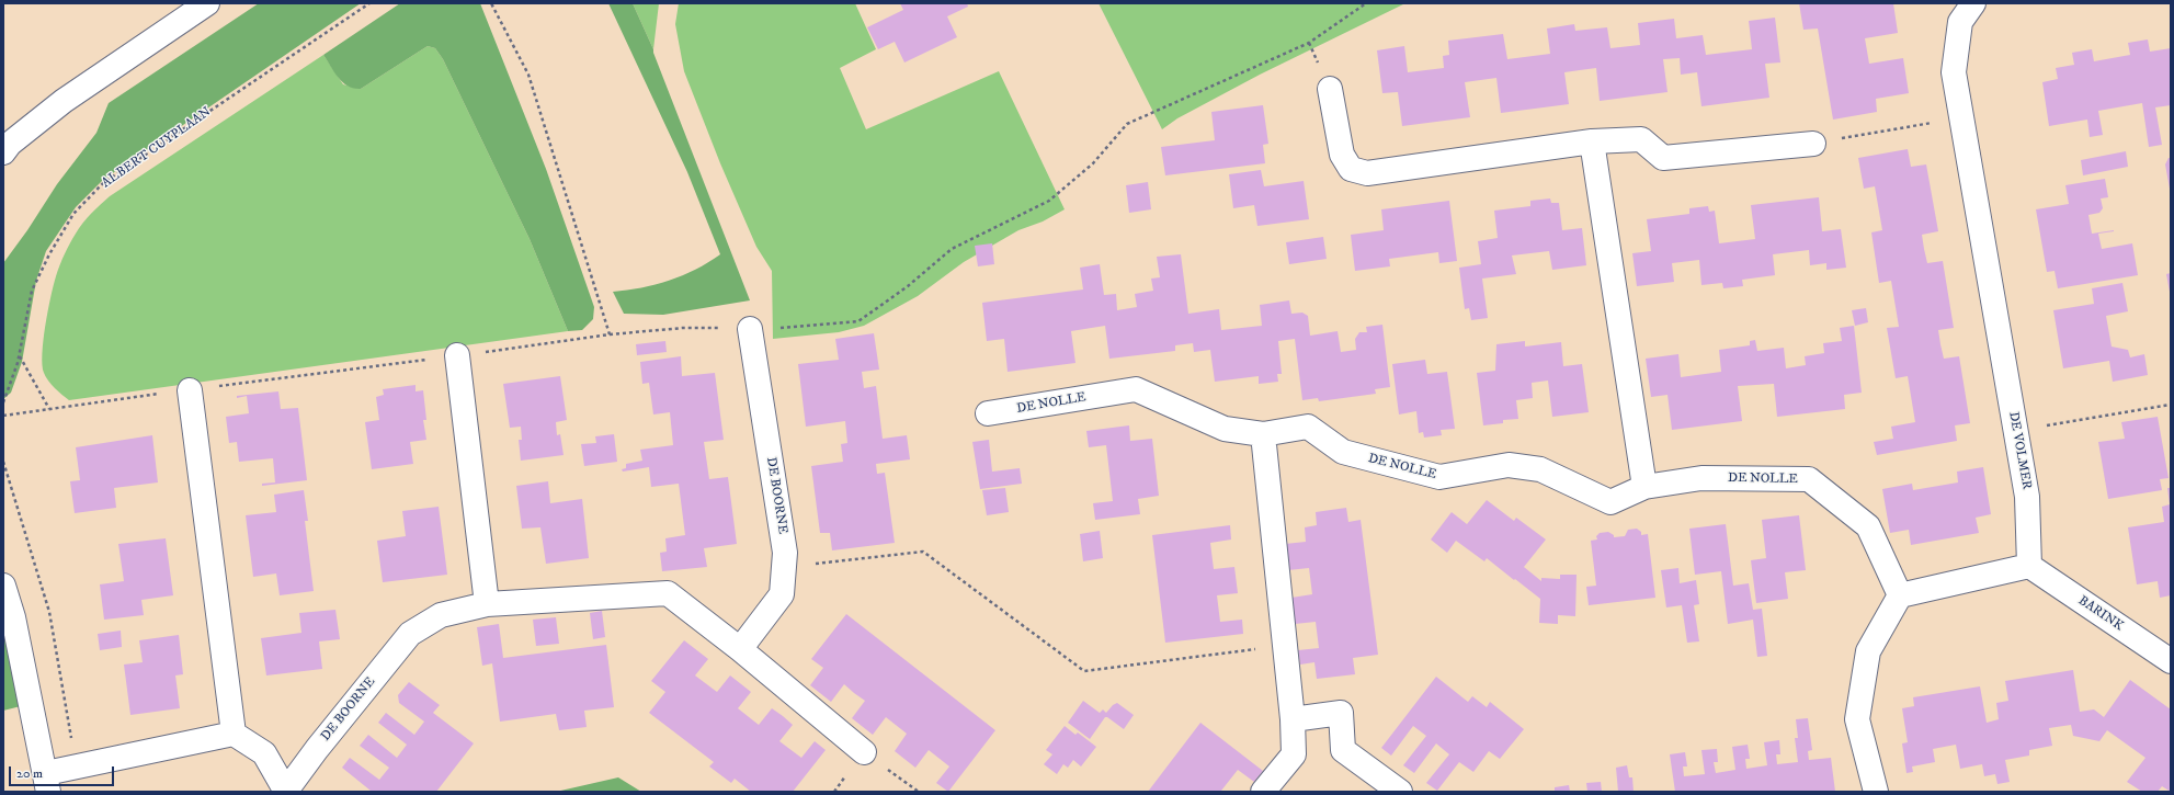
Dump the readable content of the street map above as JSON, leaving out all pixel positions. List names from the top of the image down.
{
  "streets": {
    "street": [
      "DE NOLLE",
      "DE VOLMER",
      "DE BOORNE",
      "BARINK"
    ],
    "path": ["ALBERT CUYPLAAN"]
  },
  "crossings": [
    ["DE VOLMER", "BARINK"]
  ],
  "scale_bar": "20 m"
}
